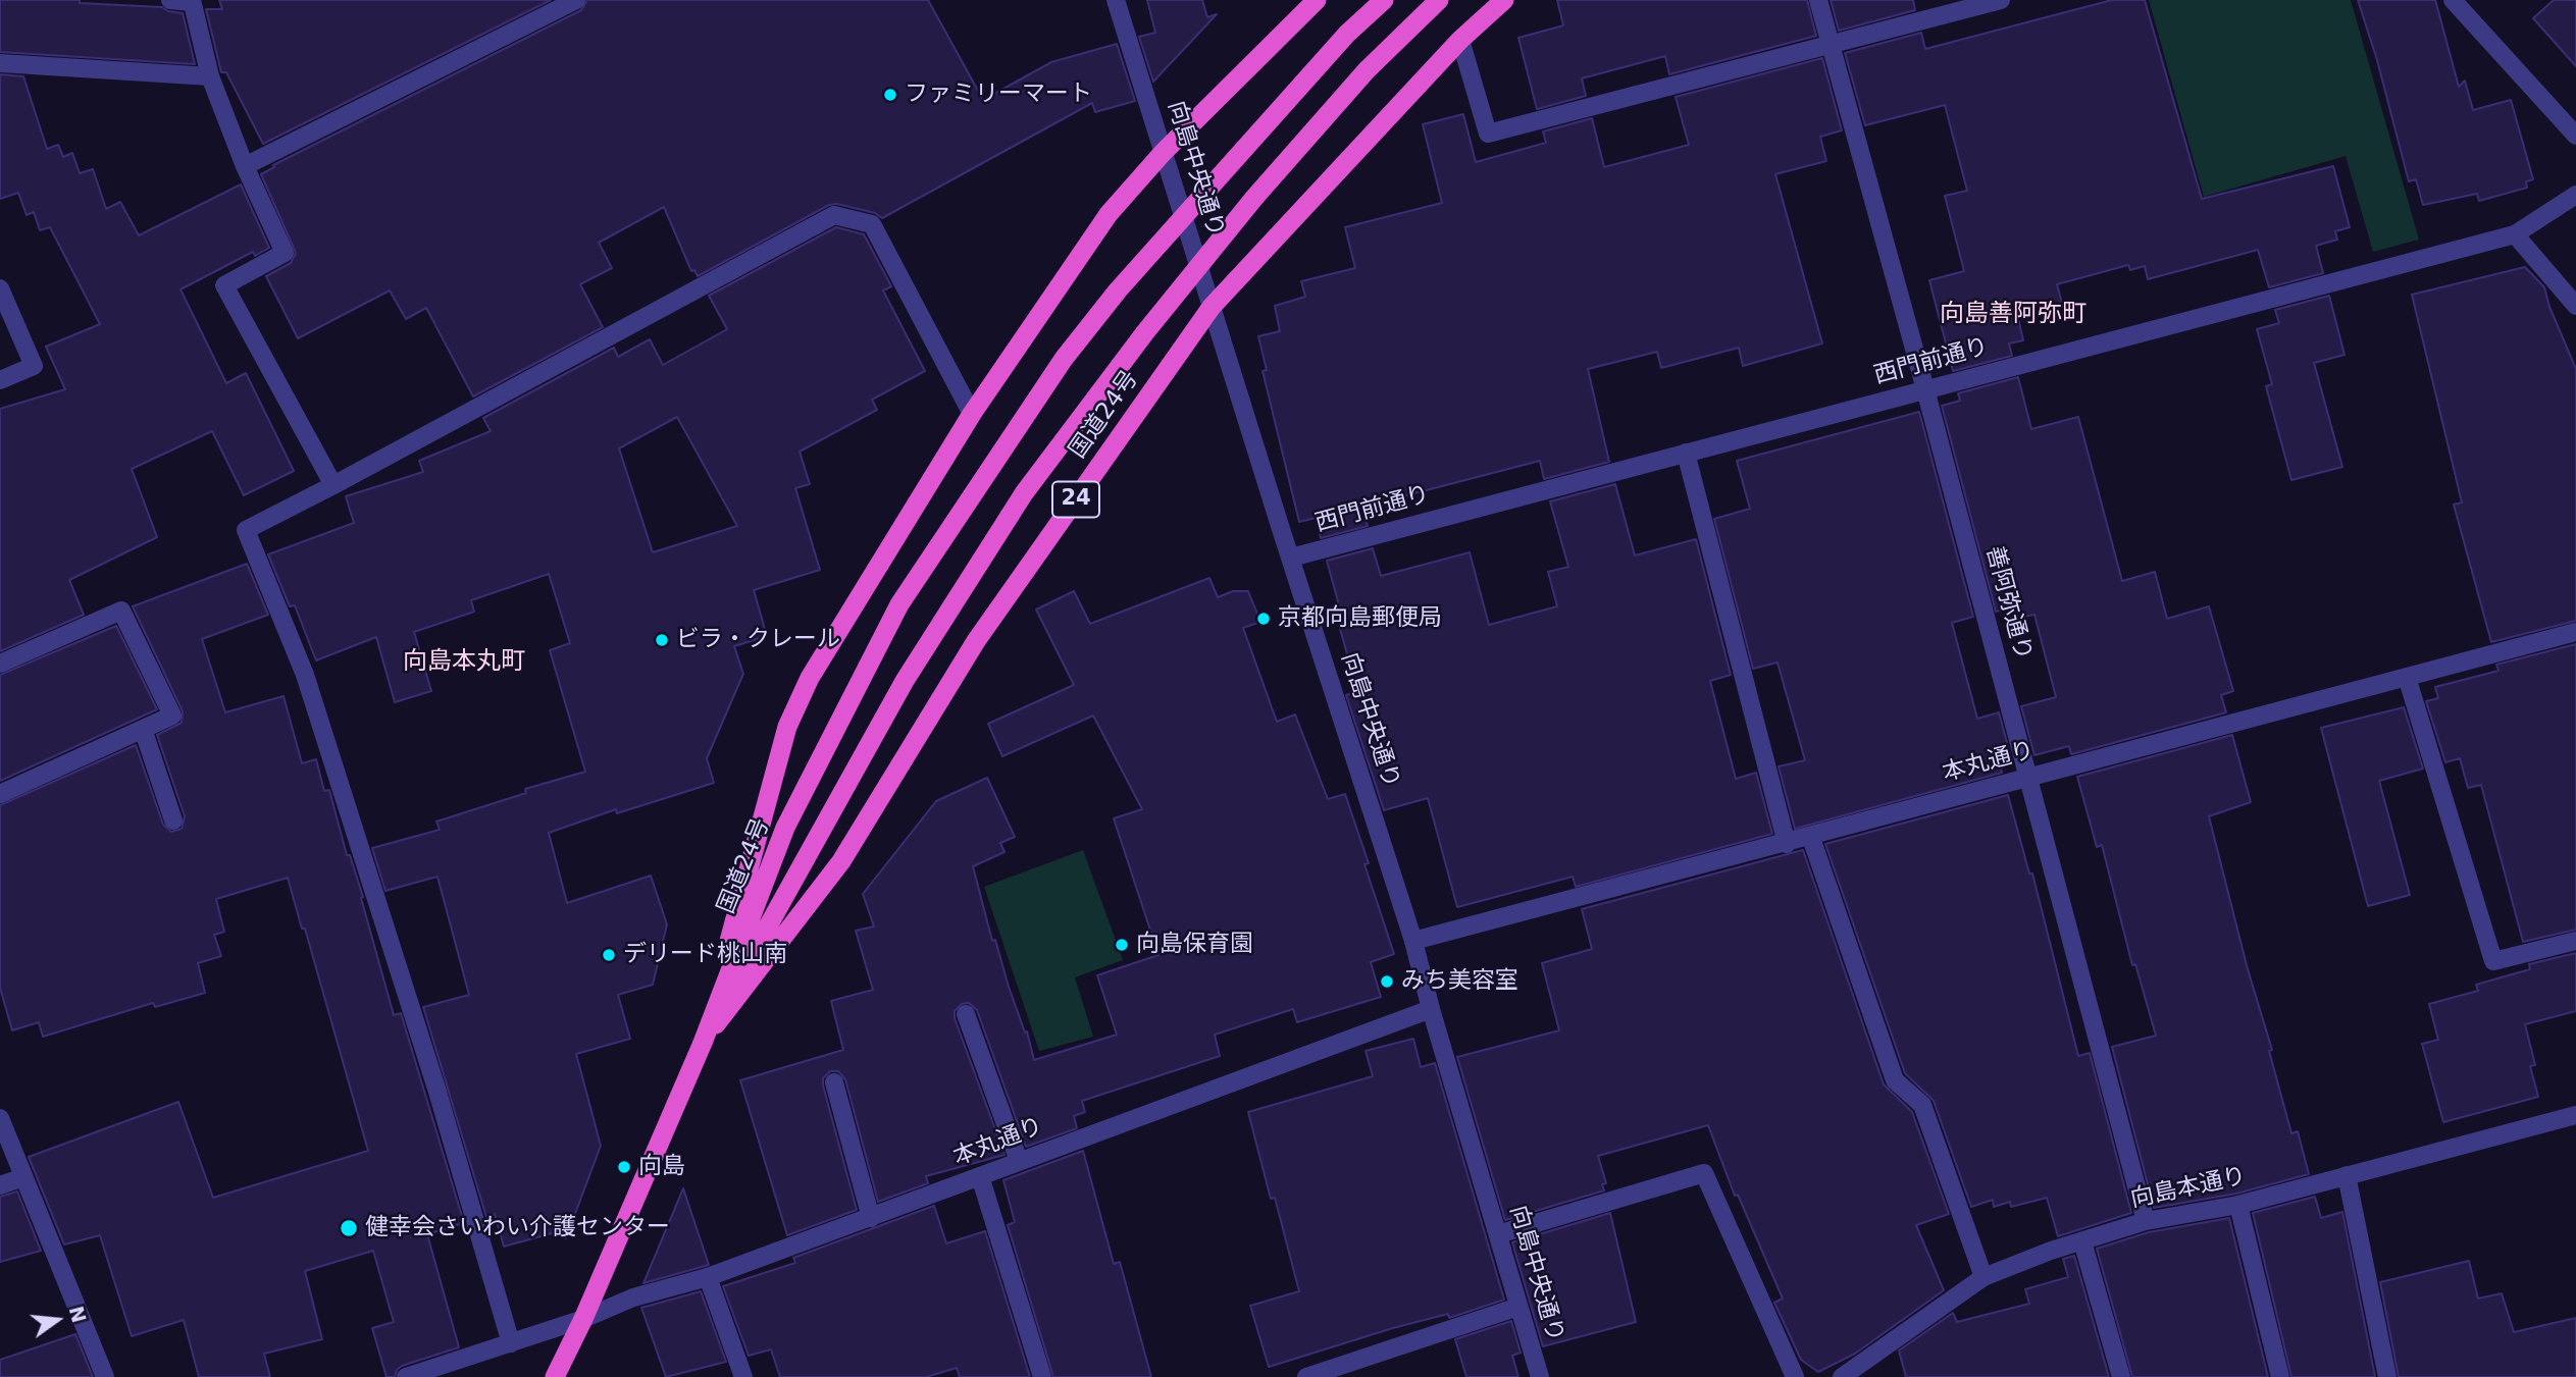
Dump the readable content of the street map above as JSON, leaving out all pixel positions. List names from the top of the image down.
{
  "streets": {
    "highway": ["国道24号", "24"],
    "street": [
      "向島中央通り",
      "西門前通り",
      "善阿弥通り",
      "本丸通り",
      "向島本通り"
    ]
  },
  "crossings": [
    ["向島中央通り", "西門前通り"],
    ["向島中央通り", "国道24号"],
    ["向島中央通り", "本丸通り"],
    ["西門前通り", "善阿弥通り"],
    ["国道24号", "本丸通り"],
    ["善阿弥通り", "本丸通り"],
    ["善阿弥通り", "向島本通り"]
  ],
  "districts": ["向島善阿弥町", "向島本丸町"],
  "places": [
    "ファミリーマート",
    "京都向島郵便局",
    "ビラ・クレール",
    "向島保育園",
    "デリード桃山南",
    "みち美容室",
    "向島",
    "健幸会さいわい介護センター"
  ],
  "north": "right"
}
